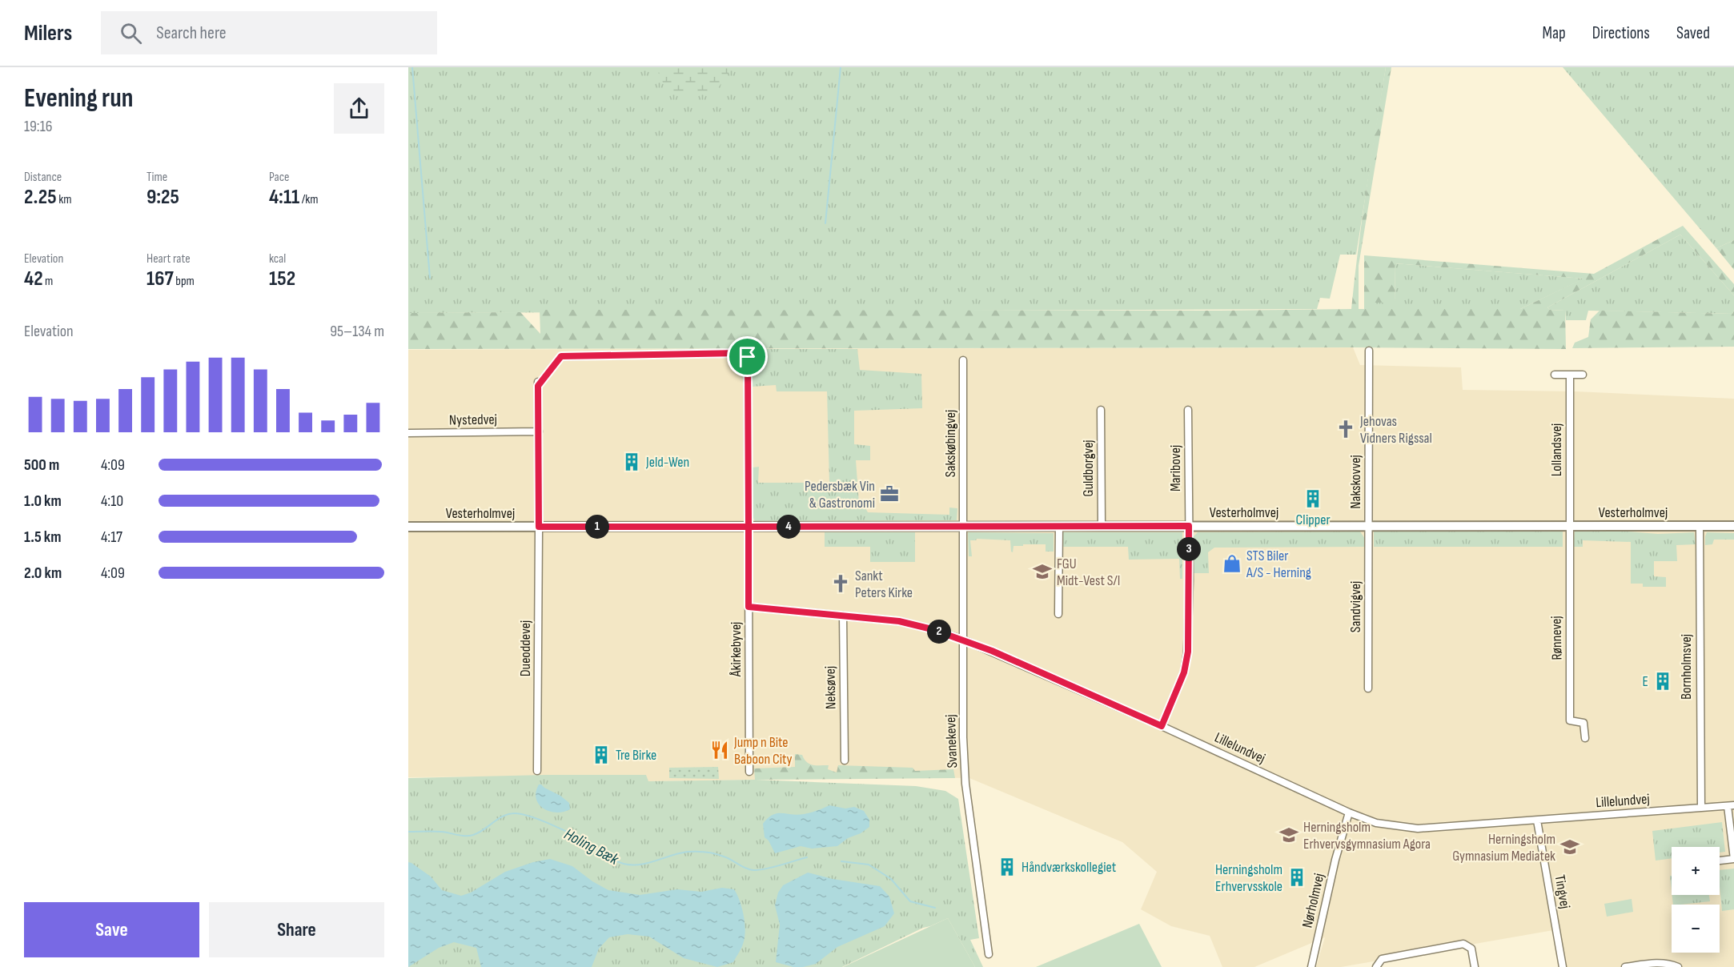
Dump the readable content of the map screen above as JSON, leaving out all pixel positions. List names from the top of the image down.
{
  "streets": {
    "street": [
      "Nystedvej",
      "Sakskøbingvej",
      "Lollandsvej",
      "Guldborgvej",
      "Maribovej",
      "Nakskovvej",
      "Vesterholmvej",
      "Sandvigvej",
      "Rønnevej",
      "Dueoddevej",
      "Åkirkebyvej",
      "Bornholmsvej",
      "Neksøvej",
      "Svanekevej",
      "Lillelundvej",
      "Tingvej",
      "Nørholmvej"
    ]
  },
  "crossings": [
    ["Nystedvej", "Åkirkebyvej"],
    ["Sakskøbingvej", "Vesterholmvej"],
    ["Sakskøbingvej", "Svanekevej"],
    ["Lollandsvej", "Vesterholmvej"],
    ["Lollandsvej", "Rønnevej"],
    ["Guldborgvej", "Vesterholmvej"],
    ["Maribovej", "Vesterholmvej"],
    ["Maribovej", "Lillelundvej"],
    ["Nakskovvej", "Vesterholmvej"],
    ["Nakskovvej", "Sandvigvej"],
    ["Vesterholmvej", "Sandvigvej"],
    ["Vesterholmvej", "Rønnevej"],
    ["Vesterholmvej", "Dueoddevej"],
    ["Vesterholmvej", "Åkirkebyvej"],
    ["Vesterholmvej", "Bornholmsvej"],
    ["Vesterholmvej", "Svanekevej"],
    ["Åkirkebyvej", "Lillelundvej"],
    ["Bornholmsvej", "Lillelundvej"],
    ["Neksøvej", "Lillelundvej"],
    ["Svanekevej", "Lillelundvej"],
    ["Lillelundvej", "Tingvej"],
    ["Lillelundvej", "Nørholmvej"]
  ],
  "water": ["Holing Bæk"],
  "places": {
    "church": ["Jehovas Vidners Rigssal", "Sankt Peters Kirke"],
    "building": [
      "Jeld-Wen",
      "Clipper",
      "E",
      "Tre Birke",
      "Håndværkskollegiet",
      "Herningsholm Erhvervsskole"
    ],
    "office": ["Pedersbæk Vin & Gastronomi"],
    "shop": ["STS Biler A/S - Herning"],
    "school or university": ["FGU Midt-Vest S/I", "Herningsholm Erhvervsgymnasium Agora", "Herningsholm Gymnasium Mediatek"],
    "restaurant": ["Jump n Bite Baboon City"]
  },
  "page": {
    "header": "Milers",
    "search": "Search here",
    "nav": ["Map", "Directions", "Saved"],
    "heading": ["Evening run", "19:16"],
    "stats": [
      ["Distance", "2.25 km"],
      ["Time", "9:25"],
      ["Pace", "4:11 /km"],
      ["Elevation", "42 m"],
      ["Heart rate", "167 bpm"],
      ["kcal", "152"]
    ],
    "chart": ["Elevation", "95–134 m"],
    "list": [
      {
        "name": "500 m",
        "note": "4:09"
      },
      {
        "name": "1.0 km",
        "note": "4:10"
      },
      {
        "name": "1.5 km",
        "note": "4:17"
      },
      {
        "name": "2.0 km",
        "note": "4:09"
      }
    ],
    "pins": [
      "1",
      "4",
      "3",
      "2"
    ],
    "map_buttons": ["+", "−"],
    "buttons": ["Save", "Share"]
  }
}
